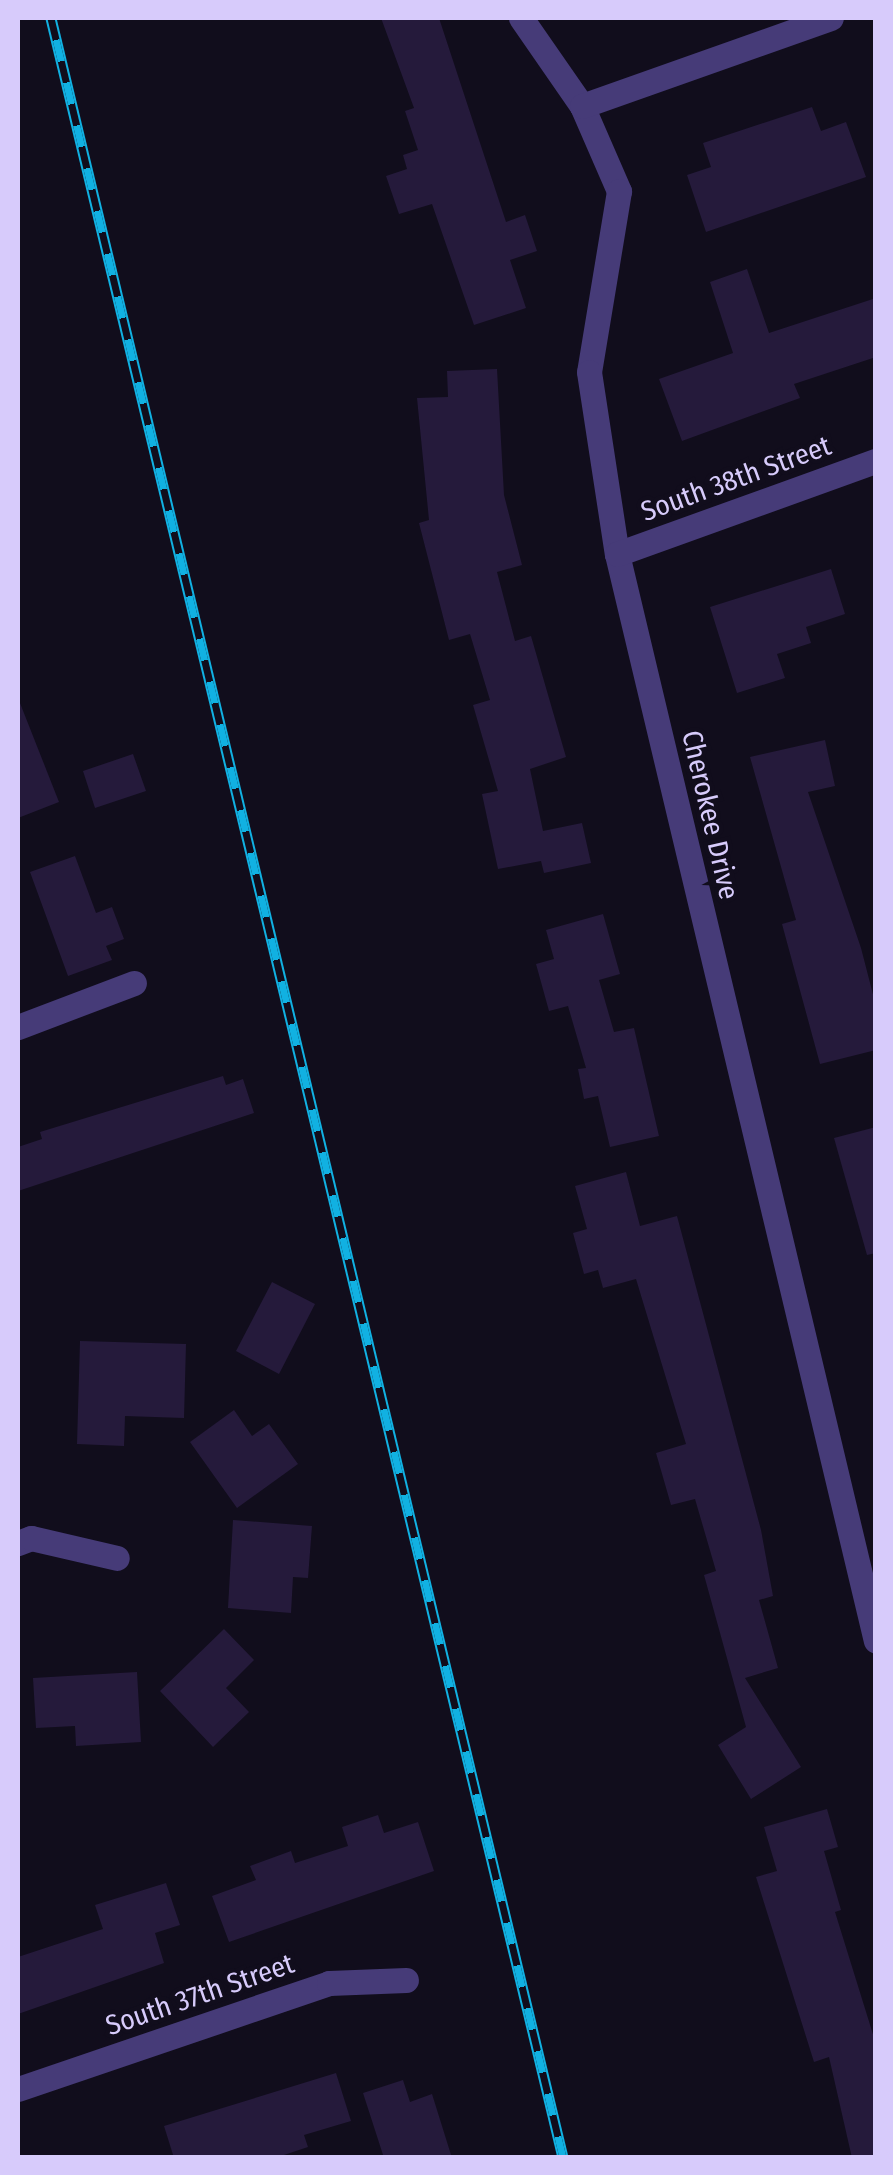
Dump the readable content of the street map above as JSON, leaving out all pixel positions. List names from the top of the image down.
{
  "streets": {
    "street": ["South 38th Street", "Cherokee Drive", "South 37th Street"]
  },
  "crossings": [
    ["South 38th Street", "Cherokee Drive"]
  ]
}
